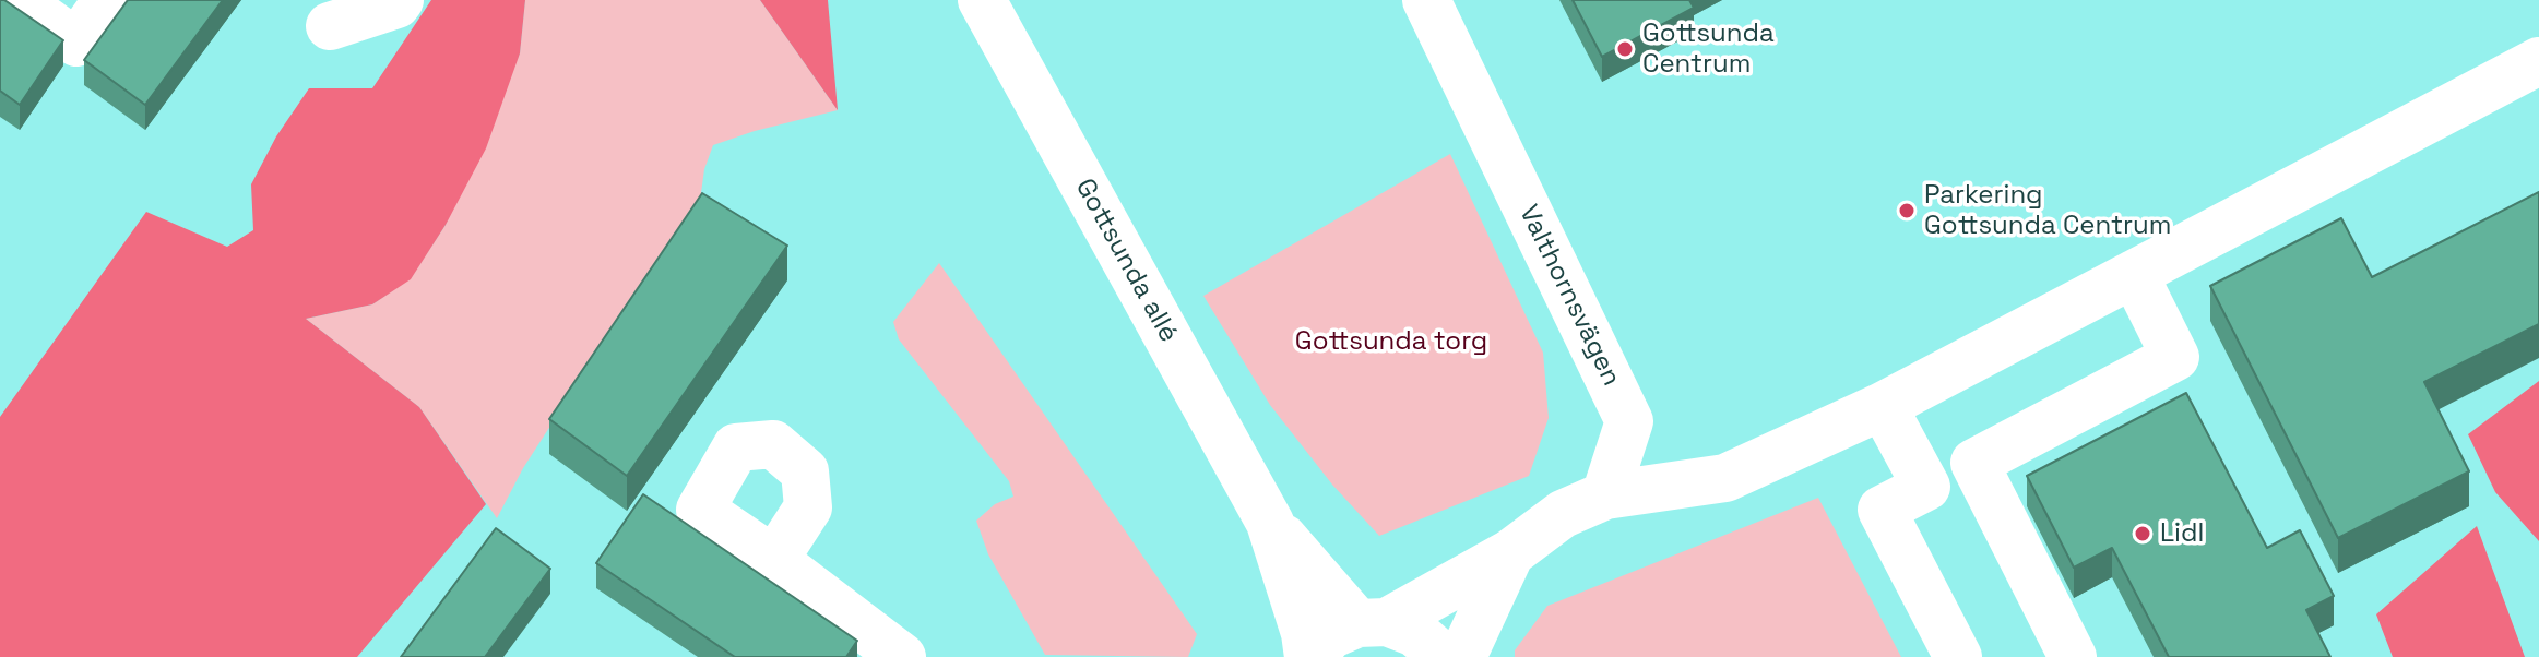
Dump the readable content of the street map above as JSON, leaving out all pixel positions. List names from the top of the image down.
{
  "streets": {
    "street": ["Gottsunda allé", "Valthornsvägen"]
  },
  "parks": ["Gottsunda torg"],
  "places": ["Gottsunda Centrum", "Parkering Gottsunda Centrum", "Lidl"]
}
